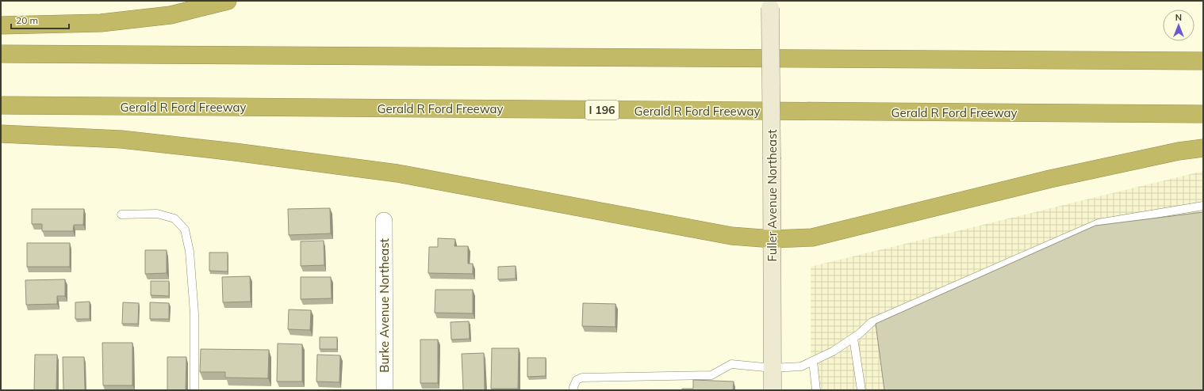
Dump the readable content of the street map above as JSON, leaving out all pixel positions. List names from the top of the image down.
{
  "streets": {
    "highway": ["Gerald R Ford Freeway", "I 196"],
    "main road": ["Fuller Avenue Northeast"],
    "street": ["Burke Avenue Northeast"]
  },
  "scale_bar": "20 m",
  "north": "top"
}
